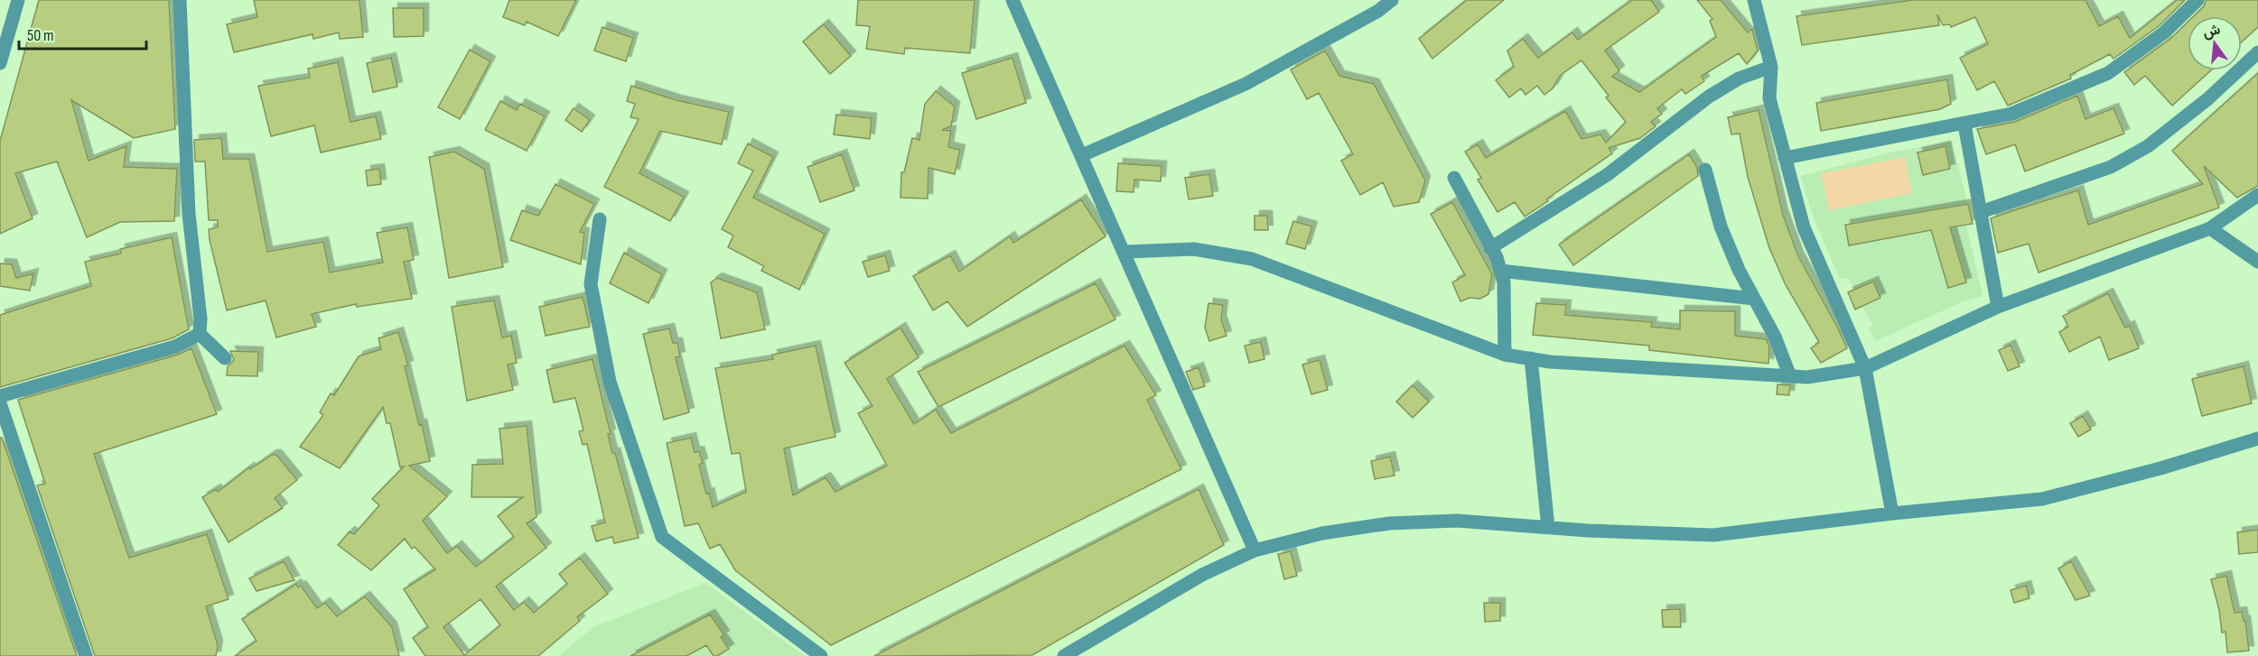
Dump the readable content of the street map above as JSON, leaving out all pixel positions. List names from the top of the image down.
{
  "scale_bar": "50 m",
  "north": "top"
}
